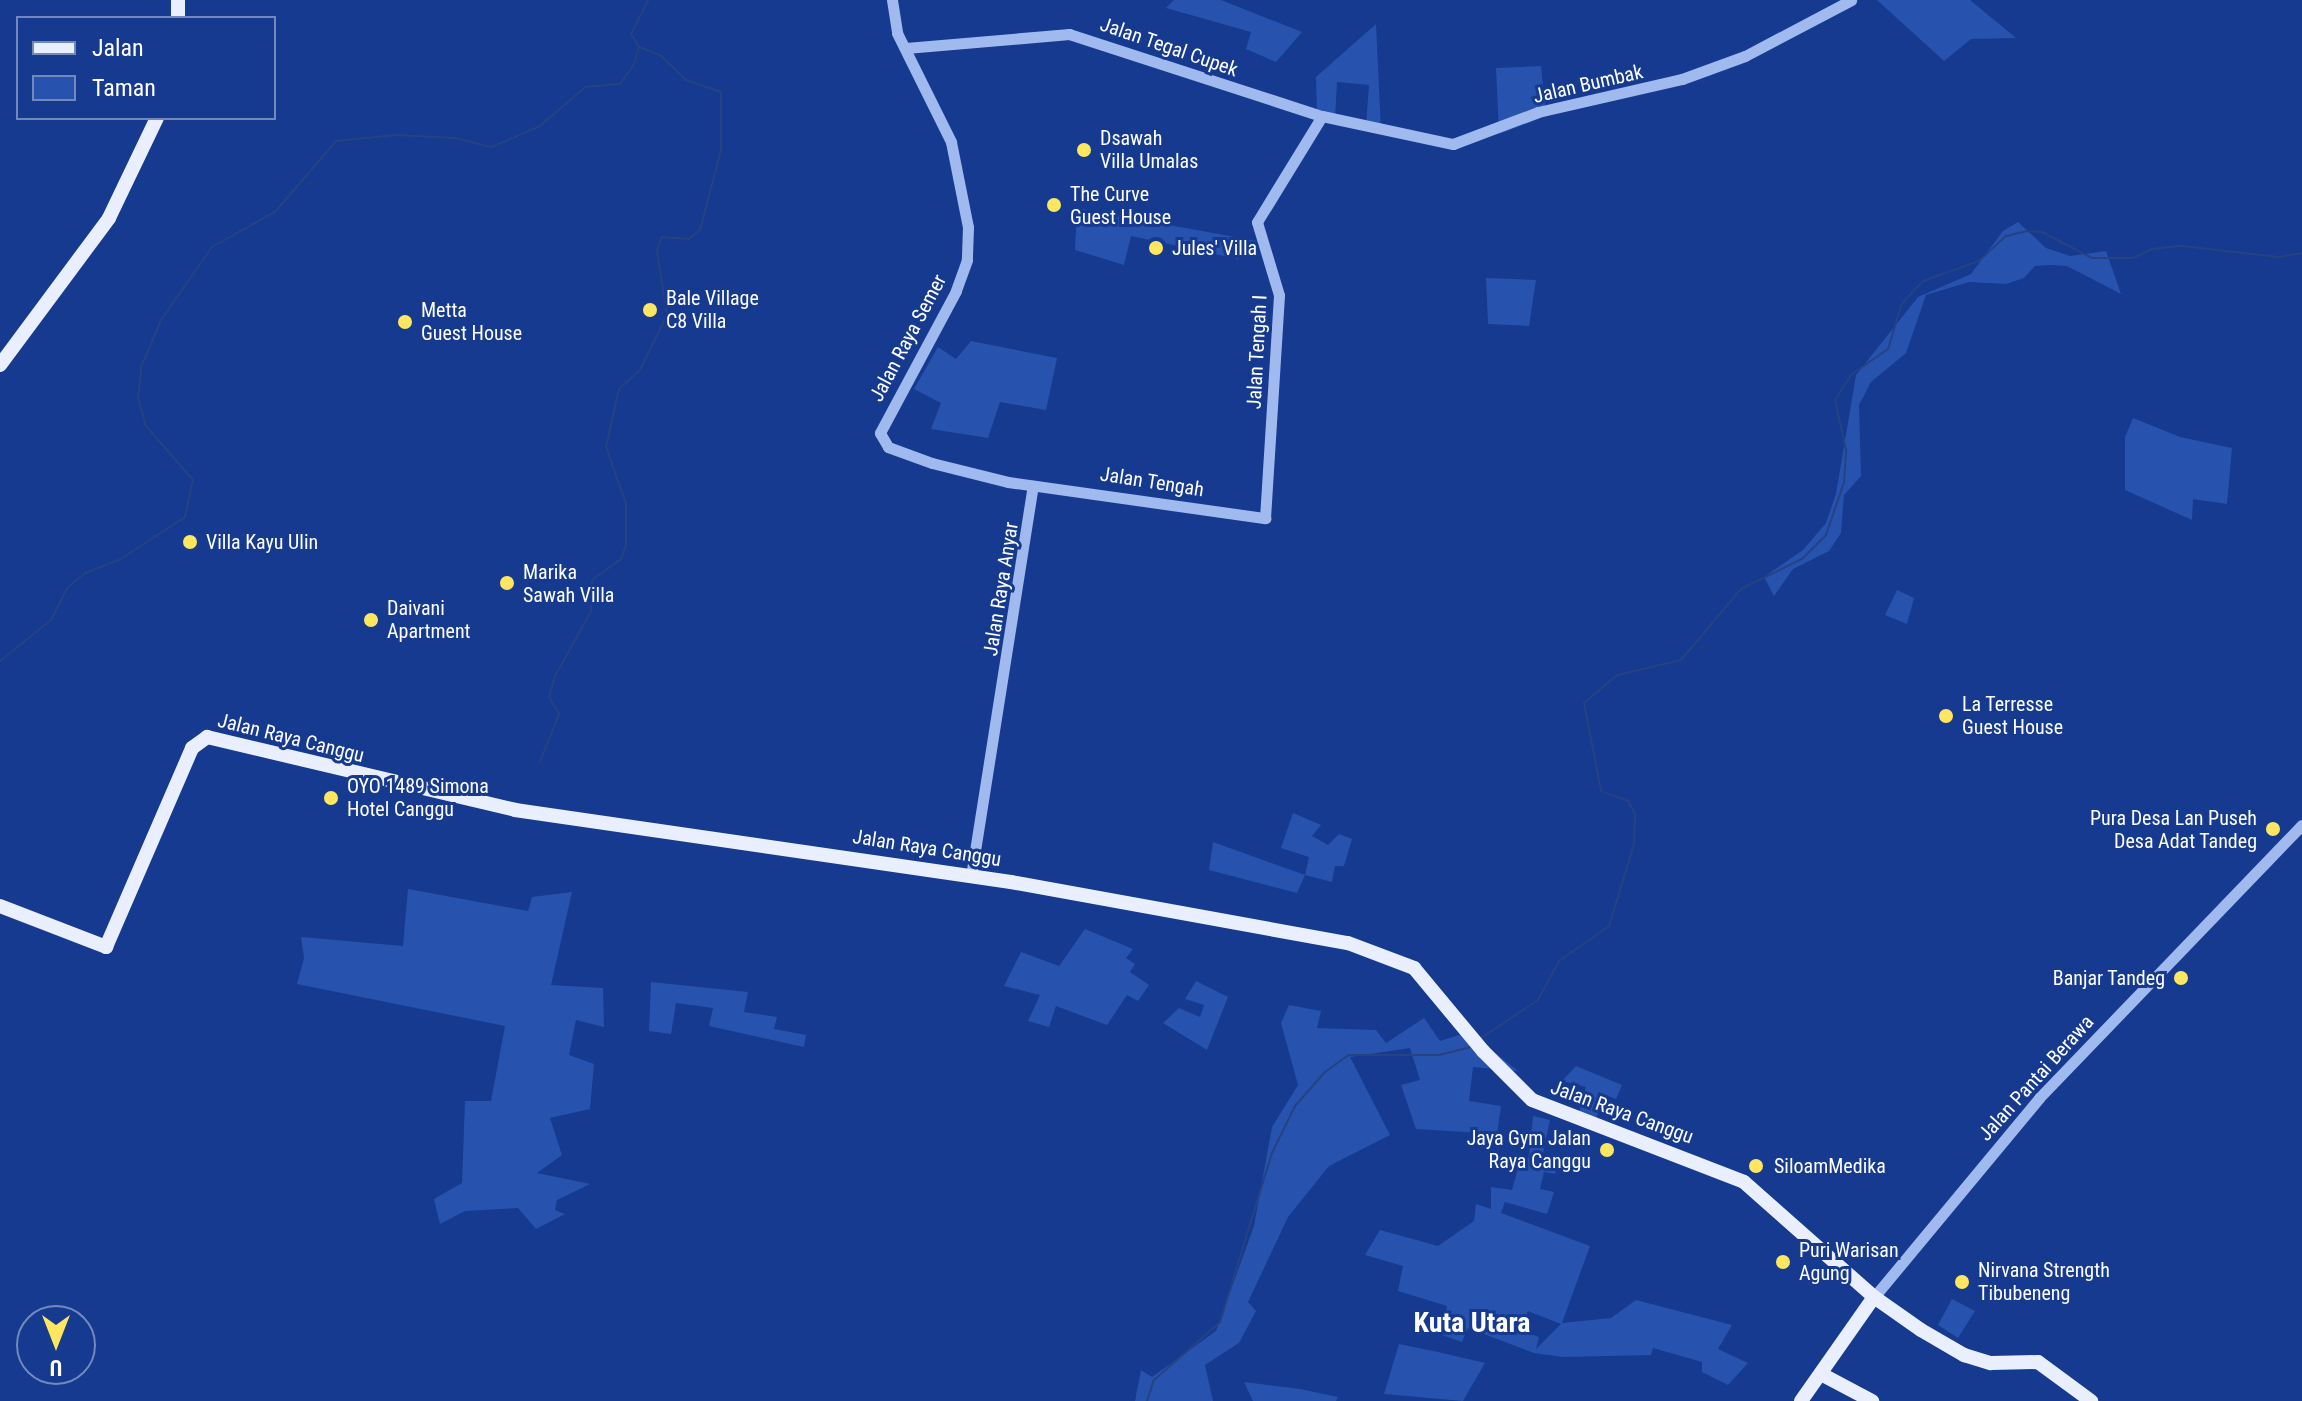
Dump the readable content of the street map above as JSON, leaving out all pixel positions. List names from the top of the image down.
{
  "streets": {
    "main road": ["Jalan Raya Canggu"],
    "street": [
      "Jalan Tegal Cupek",
      "Jalan Bumbak",
      "Jalan Raya Semer",
      "Jalan Tengah I",
      "Jalan Tengah",
      "Jalan Raya Anyar",
      "Jalan Pantai Berawa"
    ]
  },
  "crossings": [
    ["Jalan Tegal Cupek", "Jalan Bumbak"],
    ["Jalan Tegal Cupek", "Jalan Raya Semer"],
    ["Jalan Tegal Cupek", "Jalan Tengah I"],
    ["Jalan Bumbak", "Jalan Tengah I"],
    ["Jalan Raya Semer", "Jalan Tengah"],
    ["Jalan Raya Semer", "Jalan Raya Anyar"],
    ["Jalan Tengah I", "Jalan Tengah"],
    ["Jalan Tengah", "Jalan Raya Anyar"],
    ["Jalan Raya Anyar", "Jalan Raya Canggu"],
    ["Jalan Raya Canggu", "Jalan Pantai Berawa"]
  ],
  "districts": ["Kuta Utara"],
  "places": [
    "Dsawah Villa Umalas",
    "The Curve Guest House",
    "Jules' Villa",
    "Bale Village C8 Villa",
    "Metta Guest House",
    "Villa Kayu Ulin",
    "Marika Sawah Villa",
    "Daivani Apartment",
    "La Terresse Guest House",
    "OYO 1489 Simona Hotel Canggu",
    "Pura Desa Lan Puseh Desa Adat Tandeg",
    "Banjar Tandeg",
    "Jaya Gym Jalan Raya Canggu",
    "SiloamMedika",
    "Puri Warisan Agung",
    "Nirvana Strength Tibubeneng"
  ],
  "legend": ["Jalan", "Taman"],
  "north": "bottom"
}
